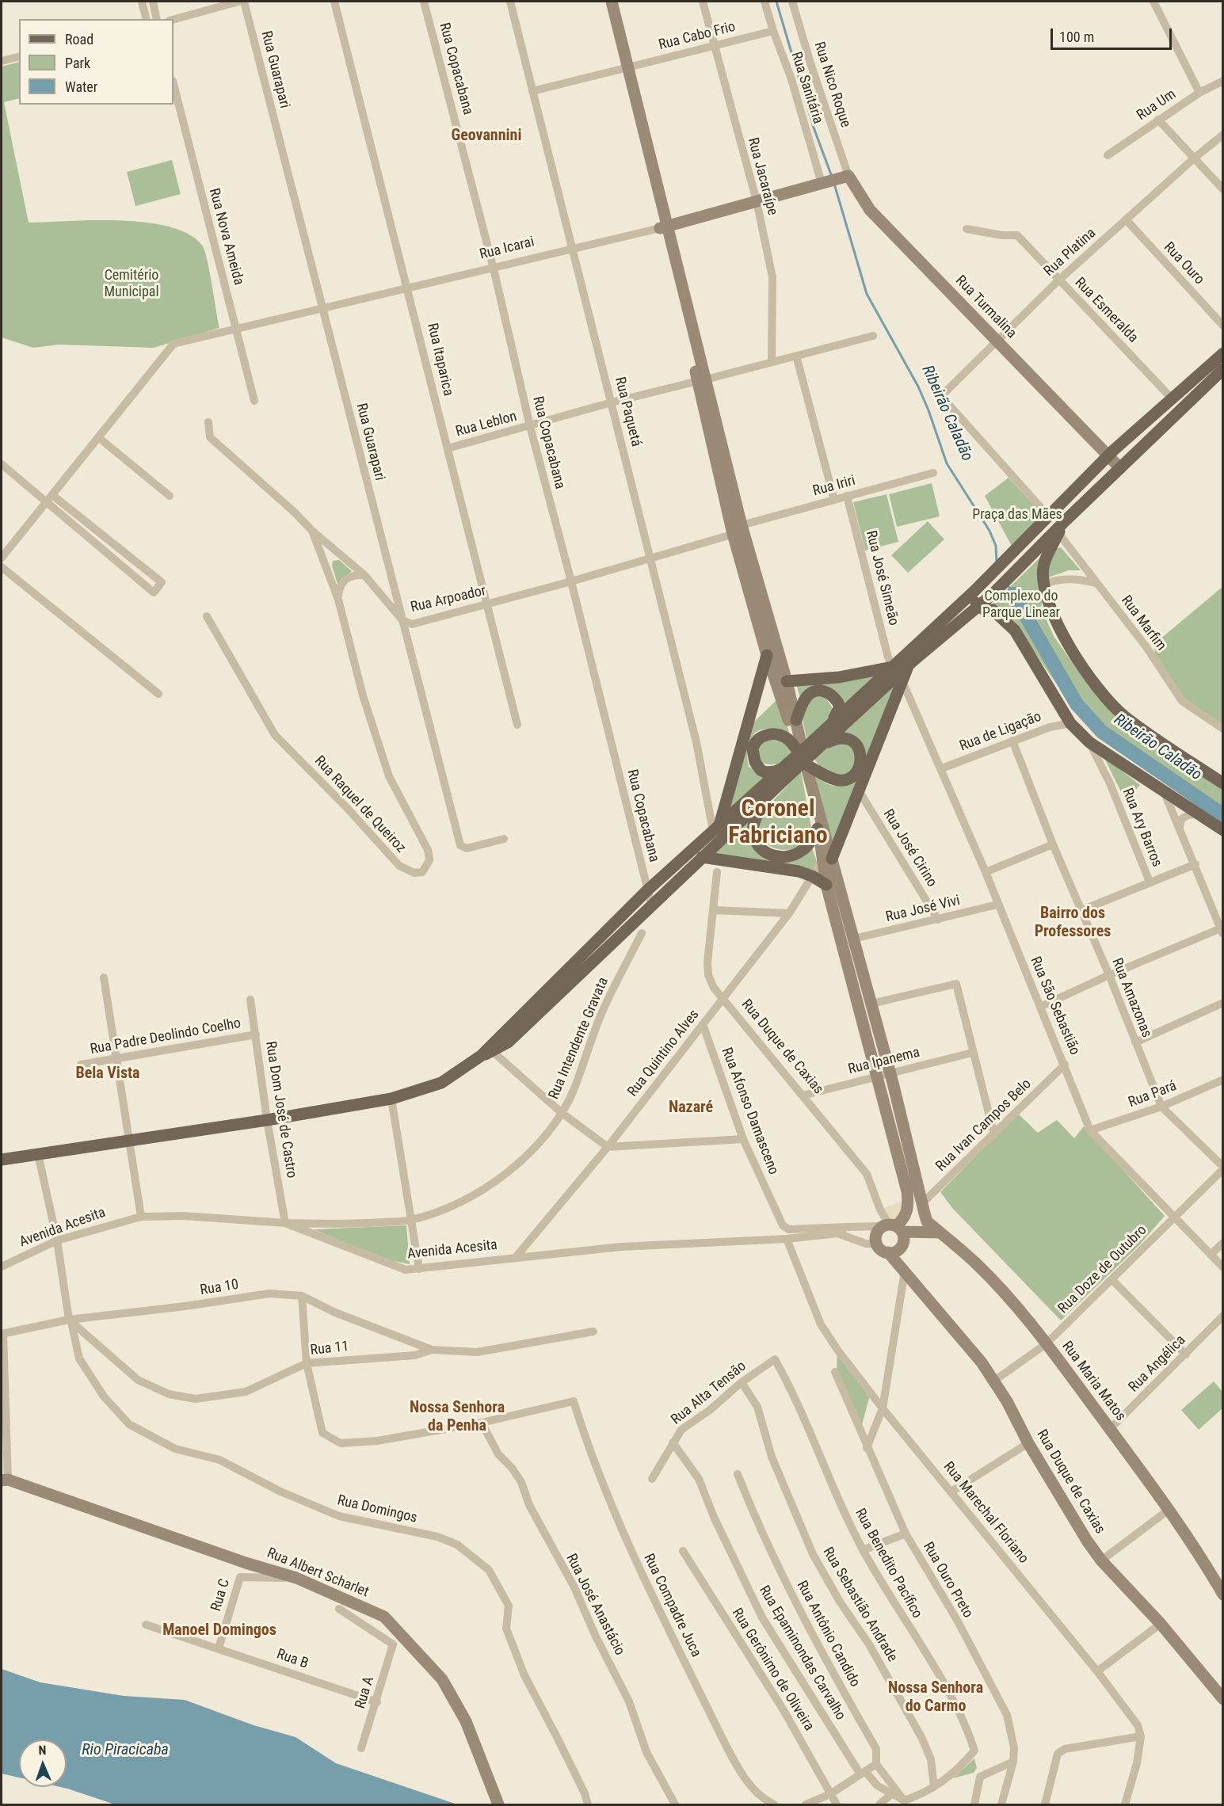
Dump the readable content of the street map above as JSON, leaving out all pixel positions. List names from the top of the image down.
{
  "streets": {
    "main road": [
      "Rua Icarai",
      "Rua Turmalina",
      "Rua Duque de Caxias",
      "Rua Maria Matos",
      "Rua Albert Scharlet"
    ],
    "street": [
      "Rua Cabo Frio",
      "Rua Copacabana",
      "Rua Guarapari",
      "Rua Nico Roque",
      "Rua Sanitária",
      "Rua Um",
      "Rua Jacaraípe",
      "Rua Nova Ameida",
      "Rua Platina",
      "Rua Ouro",
      "Rua Esmeralda",
      "Rua Itaparica",
      "Rua Paquetá",
      "Rua Leblon",
      "Rua Iriri",
      "Rua José Simeão",
      "Rua Arpoador",
      "Rua Marfim",
      "Rua de Ligação",
      "Rua Raquel de Queiroz",
      "Rua Ary Barros",
      "Rua José Cirino",
      "Rua José Vivi",
      "Rua Amazonas",
      "Rua São Sebastião",
      "Rua Padre Deolindo Coelho",
      "Rua Intendente Gravata",
      "Rua Quintino Alves",
      "Rua Ipanema",
      "Rua Pará",
      "Rua Dom José de Castro",
      "Rua Afonso Damasceno",
      "Rua Ivan Campos Belo",
      "Avenida Acesita",
      "Rua Doze de Outubro",
      "Rua 10",
      "Rua 11",
      "Rua Angélica",
      "Rua Alta Tensão",
      "Rua Domingos",
      "Rua Marechal Floriano",
      "Rua Benedito Pacífico",
      "Rua Ouro Preto",
      "Rua C",
      "Rua José Anastácio",
      "Rua Sebastião Andrade",
      "Rua Compadre Juca",
      "Rua Antônio Candido",
      "Rua Epaminondas Carvalho",
      "Rua B",
      "Rua Gerônimo de Oliveira",
      "Rua A"
    ]
  },
  "crossings": [
    ["Rua Cabo Frio", "Rua Sanitária"],
    ["Rua Cabo Frio", "Rua Jacaraípe"],
    ["Rua Cabo Frio", "Rua Paquetá"],
    ["Rua Copacabana", "Rua Icarai"],
    ["Rua Copacabana", "Rua Leblon"],
    ["Rua Copacabana", "Rua Arpoador"],
    ["Rua Guarapari", "Rua Icarai"],
    ["Rua Guarapari", "Rua Arpoador"],
    ["Rua Nico Roque", "Rua Icarai"],
    ["Rua Nico Roque", "Rua Turmalina"],
    ["Rua Sanitária", "Rua Icarai"],
    ["Rua Jacaraípe", "Rua Icarai"],
    ["Rua Jacaraípe", "Rua Leblon"],
    ["Rua Nova Ameida", "Rua Icarai"],
    ["Rua Icarai", "Rua Turmalina"],
    ["Rua Icarai", "Rua Itaparica"],
    ["Rua Icarai", "Rua Paquetá"],
    ["Rua Platina", "Rua Ouro"],
    ["Rua Platina", "Rua Turmalina"],
    ["Rua Platina", "Rua Esmeralda"],
    ["Rua Itaparica", "Rua Leblon"],
    ["Rua Itaparica", "Rua Arpoador"],
    ["Rua Paquetá", "Rua Leblon"],
    ["Rua Paquetá", "Rua Arpoador"],
    ["Rua Iriri", "Rua José Simeão"],
    ["Rua Iriri", "Rua Arpoador"],
    ["Rua José Simeão", "Rua São Sebastião"],
    ["Rua Arpoador", "Rua Raquel de Queiroz"],
    ["Rua de Ligação", "Rua Amazonas"],
    ["Rua de Ligação", "Rua São Sebastião"],
    ["Rua José Cirino", "Rua José Vivi"],
    ["Rua José Vivi", "Rua São Sebastião"],
    ["Rua José Vivi", "Rua Maria Matos"],
    ["Rua Amazonas", "Rua Pará"],
    ["Rua Amazonas", "Rua Doze de Outubro"],
    ["Rua São Sebastião", "Rua Pará"],
    ["Rua São Sebastião", "Rua Ivan Campos Belo"],
    ["Rua São Sebastião", "Rua Doze de Outubro"],
    ["Rua Padre Deolindo Coelho", "Rua Dom José de Castro"],
    ["Rua Intendente Gravata", "Rua Dom José de Castro"],
    ["Rua Intendente Gravata", "Avenida Acesita"],
    ["Rua Duque de Caxias", "Rua Quintino Alves"],
    ["Rua Duque de Caxias", "Rua Ipanema"],
    ["Rua Duque de Caxias", "Avenida Acesita"],
    ["Rua Duque de Caxias", "Rua Doze de Outubro"],
    ["Rua Quintino Alves", "Rua Afonso Damasceno"],
    ["Rua Quintino Alves", "Avenida Acesita"],
    ["Rua Quintino Alves", "Rua Maria Matos"],
    ["Rua Ipanema", "Rua Maria Matos"],
    ["Rua Dom José de Castro", "Avenida Acesita"],
    ["Rua Ivan Campos Belo", "Rua Maria Matos"],
    ["Avenida Acesita", "Rua Domingos"],
    ["Avenida Acesita", "Rua Marechal Floriano"],
    ["Rua Doze de Outubro", "Rua Maria Matos"],
    ["Rua 10", "Rua 11"],
    ["Rua 10", "Rua Domingos"],
    ["Rua 11", "Rua Domingos"],
    ["Rua Angélica", "Rua Maria Matos"],
    ["Rua Alta Tensão", "Rua Benedito Pacífico"],
    ["Rua Alta Tensão", "Rua Sebastião Andrade"],
    ["Rua Alta Tensão", "Rua Epaminondas Carvalho"],
    ["Rua Benedito Pacífico", "Rua Sebastião Andrade"],
    ["Rua Albert Scharlet", "Rua C"],
    ["Rua C", "Rua B"],
    ["Rua José Anastácio", "Rua Compadre Juca"],
    ["Rua Antônio Candido", "Rua Epaminondas Carvalho"],
    ["Rua B", "Rua A"]
  ],
  "districts": [
    "Geovannini",
    "Coronel Fabriciano",
    "Bairro dos Professores",
    "Bela Vista",
    "Nazaré",
    "Nossa Senhora da Penha",
    "Manoel Domingos",
    "Nossa Senhora do Carmo"
  ],
  "water": ["Ribeirão Caladão", "Rio Piracicaba"],
  "parks": ["Cemitério Municipal", "Praça das Mães", "Complexo do Parque Linear"],
  "legend": ["Road", "Park", "Water"],
  "scale_bar": "100 m",
  "north": "top"
}
